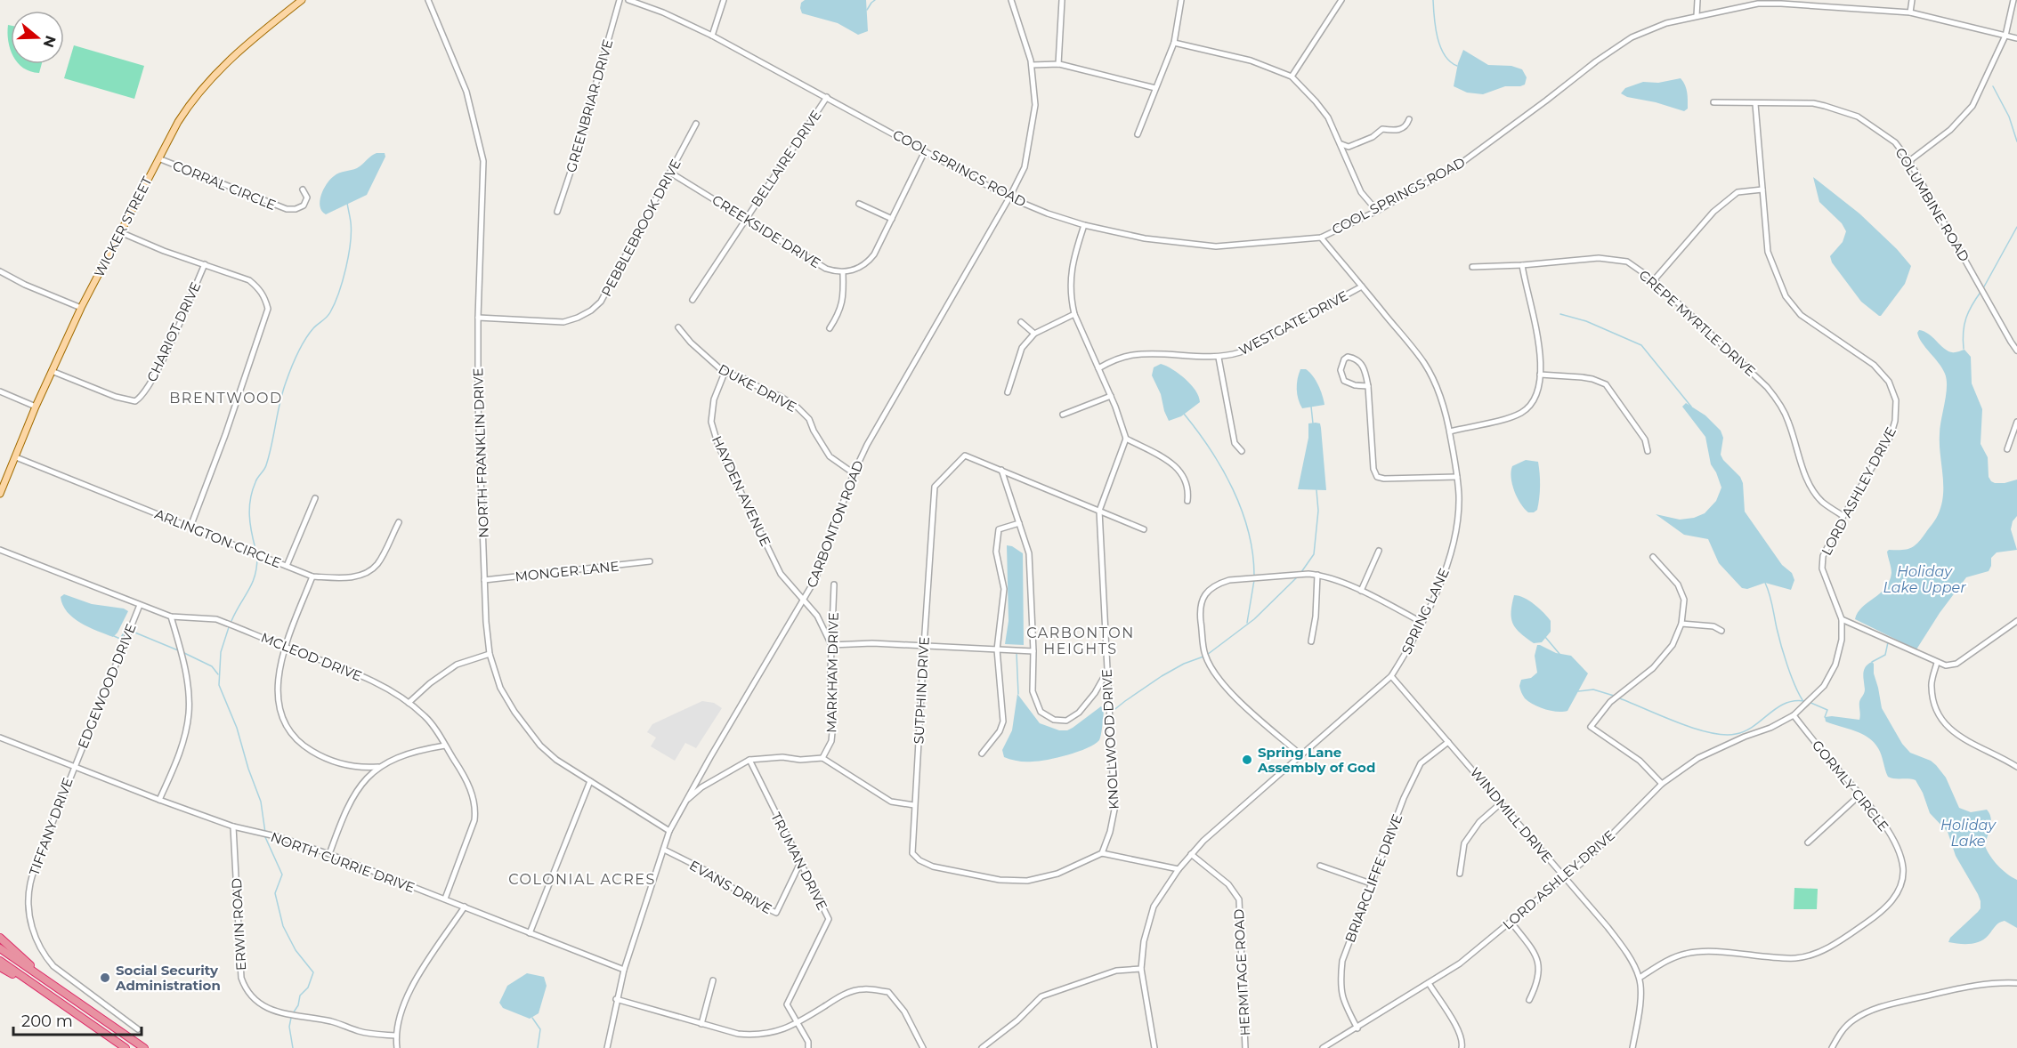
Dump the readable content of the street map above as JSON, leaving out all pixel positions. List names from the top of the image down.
{
  "streets": {
    "main road": ["WICKER STREET"],
    "street": [
      "GREENBRIAR DRIVE",
      "BELLAIRE DRIVE",
      "COOL SPRINGS ROAD",
      "CORRAL CIRCLE",
      "COLUMBINE ROAD",
      "PEBBLEBROOK DRIVE",
      "CREEKSIDE DRIVE",
      "WESTGATE DRIVE",
      "CREPE MYRTLE DRIVE",
      "CHARIOT DRIVE",
      "DUKE DRIVE",
      "NORTH FRANKLIN DRIVE",
      "HAYDEN AVENUE",
      "LORD ASHLEY DRIVE",
      "CARBONTON ROAD",
      "ARLINGTON CIRCLE",
      "MONGER LANE",
      "SPRING LANE",
      "MCLEOD DRIVE",
      "MARKHAM DRIVE",
      "EDGEWOOD DRIVE",
      "SUTPHIN DRIVE",
      "KNOLLWOOD DRIVE",
      "GORMLY CIRCLE",
      "WINDMILL DRIVE",
      "TIFFANY DRIVE",
      "TRUMAN DRIVE",
      "NORTH CURRIE DRIVE",
      "BRIARCLIFFE DRIVE",
      "EVANS DRIVE",
      "ERWIN ROAD",
      "HERMITAGE ROAD"
    ]
  },
  "crossings": [
    ["BELLAIRE DRIVE", "COOL SPRINGS ROAD"],
    ["BELLAIRE DRIVE", "CREEKSIDE DRIVE"],
    ["COOL SPRINGS ROAD", "CARBONTON ROAD"],
    ["COOL SPRINGS ROAD", "SPRING LANE"],
    ["CORRAL CIRCLE", "WICKER STREET"],
    ["COLUMBINE ROAD", "LORD ASHLEY DRIVE"],
    ["WICKER STREET", "CHARIOT DRIVE"],
    ["WICKER STREET", "ARLINGTON CIRCLE"],
    ["PEBBLEBROOK DRIVE", "CREEKSIDE DRIVE"],
    ["PEBBLEBROOK DRIVE", "NORTH FRANKLIN DRIVE"],
    ["WESTGATE DRIVE", "SPRING LANE"],
    ["CREPE MYRTLE DRIVE", "LORD ASHLEY DRIVE"],
    ["DUKE DRIVE", "HAYDEN AVENUE"],
    ["DUKE DRIVE", "CARBONTON ROAD"],
    ["NORTH FRANKLIN DRIVE", "CARBONTON ROAD"],
    ["NORTH FRANKLIN DRIVE", "MONGER LANE"],
    ["HAYDEN AVENUE", "CARBONTON ROAD"],
    ["HAYDEN AVENUE", "MARKHAM DRIVE"],
    ["LORD ASHLEY DRIVE", "GORMLY CIRCLE"],
    ["LORD ASHLEY DRIVE", "WINDMILL DRIVE"],
    ["LORD ASHLEY DRIVE", "BRIARCLIFFE DRIVE"],
    ["CARBONTON ROAD", "NORTH CURRIE DRIVE"],
    ["CARBONTON ROAD", "EVANS DRIVE"],
    ["SPRING LANE", "WINDMILL DRIVE"],
    ["SPRING LANE", "HERMITAGE ROAD"],
    ["MCLEOD DRIVE", "EDGEWOOD DRIVE"],
    ["MCLEOD DRIVE", "NORTH CURRIE DRIVE"],
    ["EDGEWOOD DRIVE", "TIFFANY DRIVE"],
    ["EDGEWOOD DRIVE", "NORTH CURRIE DRIVE"],
    ["SUTPHIN DRIVE", "KNOLLWOOD DRIVE"],
    ["GORMLY CIRCLE", "WINDMILL DRIVE"],
    ["WINDMILL DRIVE", "BRIARCLIFFE DRIVE"],
    ["TIFFANY DRIVE", "NORTH CURRIE DRIVE"],
    ["TRUMAN DRIVE", "EVANS DRIVE"],
    ["NORTH CURRIE DRIVE", "ERWIN ROAD"]
  ],
  "districts": ["BRENTWOOD", "CARBONTON HEIGHTS", "COLONIAL ACRES"],
  "water": ["Holiday Lake Upper", "Holiday Lake"],
  "places": ["Spring Lane Assembly of God", "Social Security Administration"],
  "scale_bar": "200 m",
  "north": "right"
}
